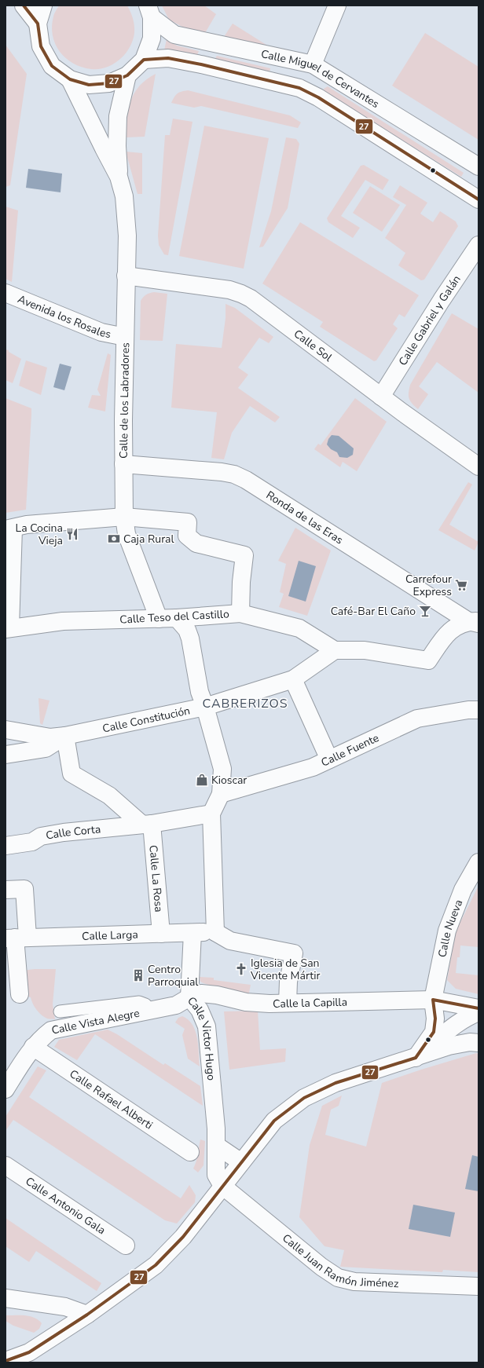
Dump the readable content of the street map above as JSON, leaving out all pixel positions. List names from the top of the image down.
{
  "streets": {
    "street": [
      "Calle Miguel de Cervantes",
      "Avenida los Rosales",
      "Calle Gabriel y Galán",
      "Calle Sol",
      "Calle de los Labradores",
      "Ronda de las Eras",
      "Calle Teso del Castillo",
      "Calle Constitución",
      "Calle Fuente",
      "Calle Corta",
      "Calle La Rosa",
      "Calle Nueva",
      "Calle Larga",
      "Calle la Capilla",
      "Calle Vista Alegre",
      "Calle Victor Hugo",
      "Calle Rafael Alberti",
      "Calle Antonio Gala",
      "Calle Juan Ramón Jiménez"
    ]
  },
  "crossings": [
    ["Avenida los Rosales", "Calle de los Labradores"],
    ["Calle Gabriel y Galán", "Calle Sol"],
    ["Calle Sol", "Calle de los Labradores"],
    ["Calle de los Labradores", "Ronda de las Eras"],
    ["Calle de los Labradores", "Calle Teso del Castillo"],
    ["Calle Corta", "Calle La Rosa"],
    ["Calle La Rosa", "Calle Larga"],
    ["Calle Nueva", "Calle la Capilla"],
    ["Calle Larga", "Calle Victor Hugo"],
    ["Calle la Capilla", "Calle Vista Alegre"],
    ["Calle la Capilla", "Calle Victor Hugo"],
    ["Calle Vista Alegre", "Calle Victor Hugo"],
    ["Calle Vista Alegre", "Calle Rafael Alberti"],
    ["Calle Victor Hugo", "Calle Juan Ramón Jiménez"]
  ],
  "districts": ["CABRERIZOS"],
  "places": {
    "restaurant": ["La Cocina Vieja"],
    "bank": ["Caja Rural"],
    "supermarket": ["Carrefour Express"],
    "bar": ["Café-Bar El Caño"],
    "shop": ["Kioscar"],
    "church": ["Iglesia de San Vicente Mártir"],
    "building": ["Centro Parroquial"]
  },
  "lines": ["transit line 27"]
}
